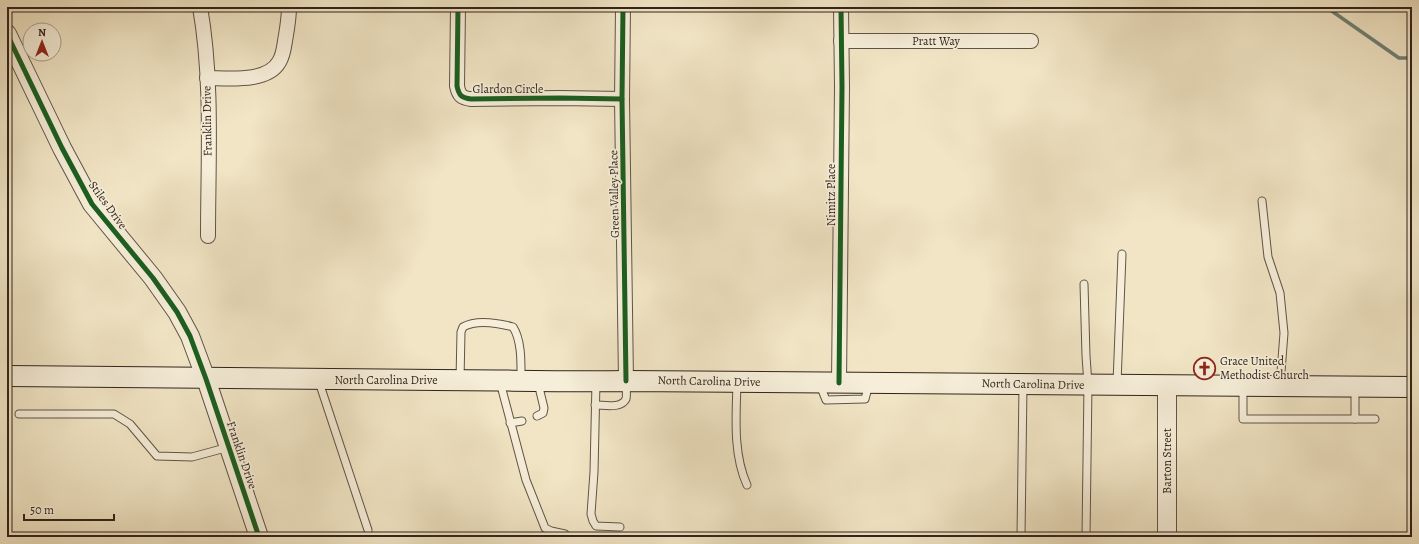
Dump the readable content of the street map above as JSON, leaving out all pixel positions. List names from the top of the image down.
{
  "streets": {
    "main road": ["North Carolina Drive"],
    "street": [
      "Pratt Way",
      "Glardon Circle",
      "Franklin Drive",
      "Green Valley Place",
      "Nimitz Place",
      "Stiles Drive",
      "Barton Street"
    ]
  },
  "crossings": [
    ["Pratt Way", "Nimitz Place"],
    ["Glardon Circle", "Green Valley Place"],
    ["Franklin Drive", "Stiles Drive"],
    ["Franklin Drive", "North Carolina Drive"],
    ["Green Valley Place", "North Carolina Drive"],
    ["Nimitz Place", "North Carolina Drive"],
    ["Stiles Drive", "North Carolina Drive"],
    ["North Carolina Drive", "Barton Street"]
  ],
  "places": {
    "church": ["Grace United Methodist Church"]
  },
  "scale_bar": "50 m",
  "north": "top"
}
